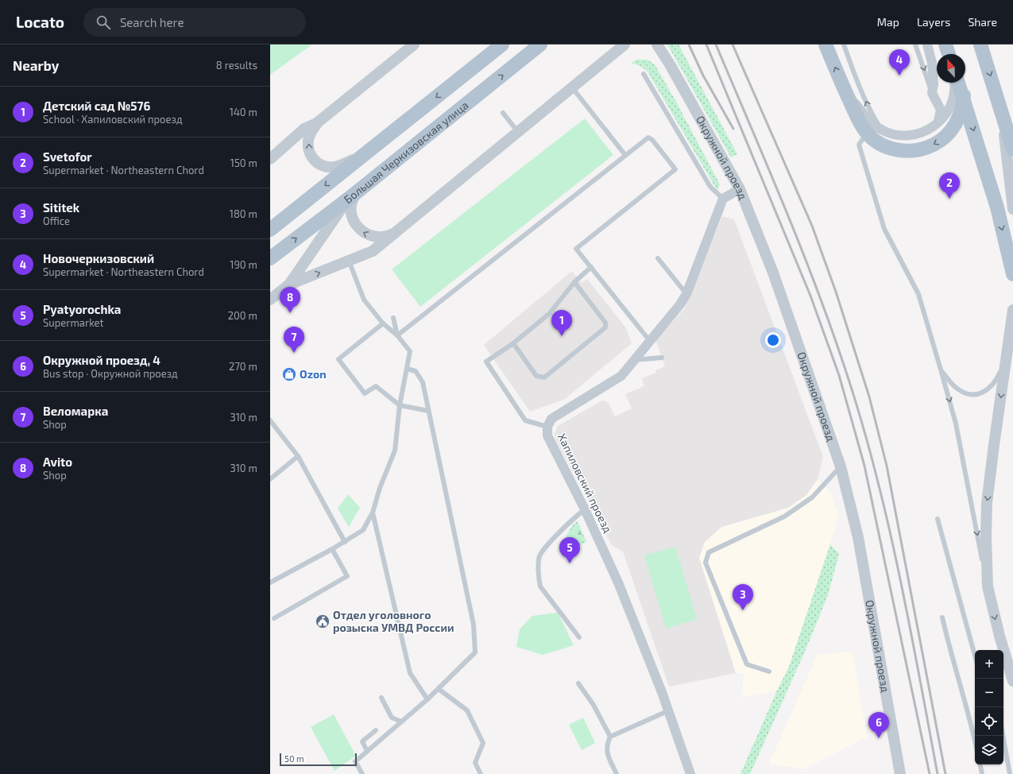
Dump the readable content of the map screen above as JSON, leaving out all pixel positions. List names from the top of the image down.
{
  "streets": {
    "main road": ["Большая Черкизовская улица"],
    "street": ["Окружной проезд", "Хапиловский проезд"]
  },
  "places": {
    "shop": ["Ozon"],
    "public building": ["Отдел уголовного розыска УМВД России"]
  },
  "scale_bar": "50 m",
  "north": "top",
  "page": {
    "header": "Locato",
    "search": "Search here",
    "nav": ["Map", "Layers", "Share"],
    "heading": ["Nearby", "8 results"],
    "pins": [
      "4",
      "2",
      "8",
      "1",
      "7",
      "5",
      "3",
      "6"
    ],
    "list": [
      {
        "mark": "1",
        "name": "Детский сад №576",
        "note": "School · Хапиловский проезд",
        "value": "140 m"
      },
      {
        "mark": "2",
        "name": "Svetofor",
        "note": "Supermarket · Northeastern Chord",
        "value": "150 m"
      },
      {
        "mark": "3",
        "name": "Sititek",
        "note": "Office",
        "value": "180 m"
      },
      {
        "mark": "4",
        "name": "Новочеркизовский",
        "note": "Supermarket · Northeastern Chord",
        "value": "190 m"
      },
      {
        "mark": "5",
        "name": "Pyatyorochka",
        "note": "Supermarket",
        "value": "200 m"
      },
      {
        "mark": "6",
        "name": "Окружной проезд, 4",
        "note": "Bus stop · Окружной проезд",
        "value": "270 m"
      },
      {
        "mark": "7",
        "name": "Веломарка",
        "note": "Shop",
        "value": "310 m"
      },
      {
        "mark": "8",
        "name": "Avito",
        "note": "Shop",
        "value": "310 m"
      }
    ],
    "map_buttons": ["+", "−"],
    "scale": "50 m"
  }
}
